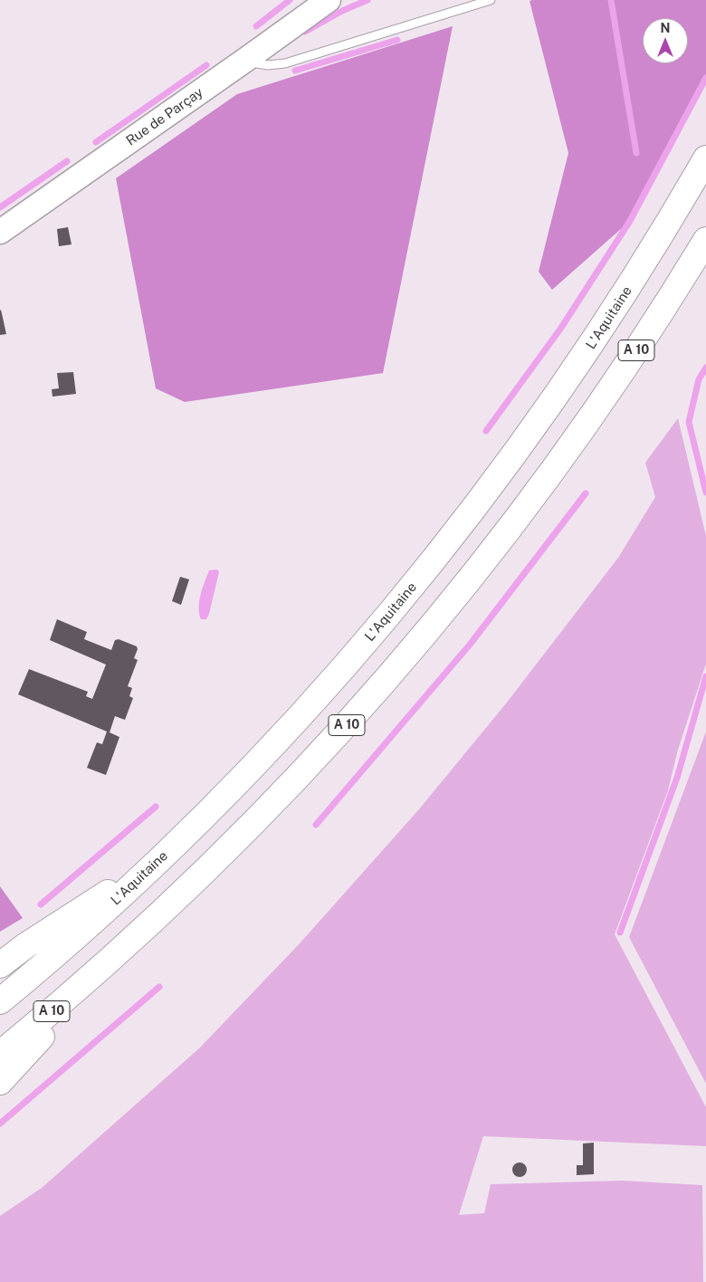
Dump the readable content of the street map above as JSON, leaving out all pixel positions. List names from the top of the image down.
{
  "streets": {
    "highway": ["L'Aquitaine", "A 10"],
    "street": ["Rue de Parçay"]
  },
  "north": "top"
}
